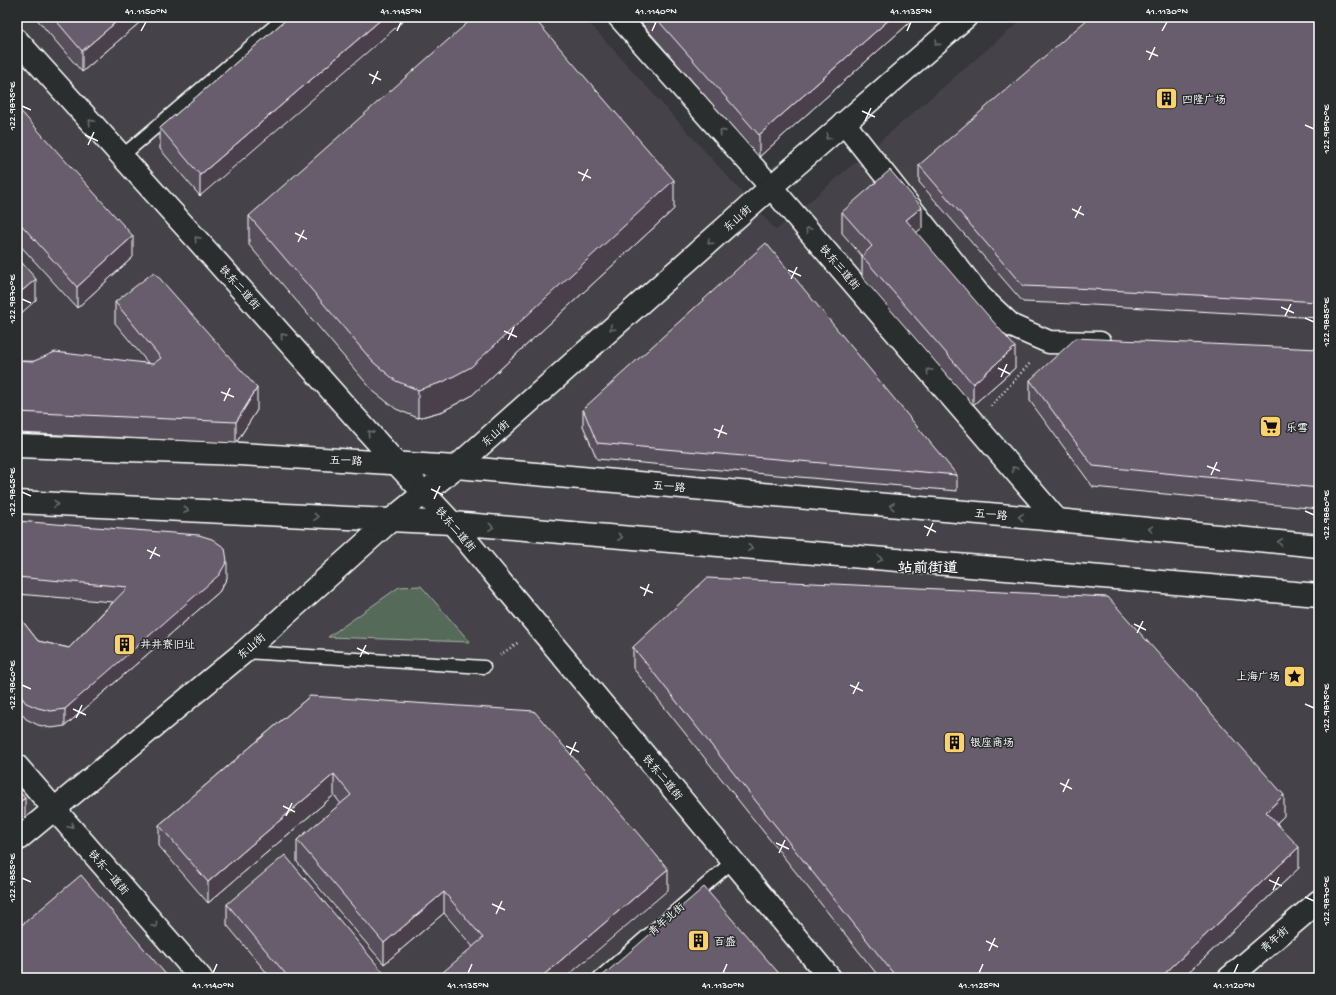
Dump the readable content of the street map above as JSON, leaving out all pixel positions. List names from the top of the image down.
{
  "streets": {
    "street": [
      "东山街",
      "铁东三道街",
      "铁东二道街",
      "五一路",
      "铁东一道街",
      "青年街"
    ],
    "lane": ["青年北街"]
  },
  "crossings": [
    ["东山街", "铁东三道街"],
    ["东山街", "铁东二道街"],
    ["东山街", "五一路"],
    ["东山街", "铁东一道街"],
    ["铁东三道街", "五一路"],
    ["铁东二道街", "五一路"],
    ["铁东二道街", "青年北街"]
  ],
  "one_way": ["东山街", "铁东二道街", "铁东一道街"],
  "districts": ["站前街道"],
  "places": {
    "building": [
      "四隆广场",
      "井井寮旧址",
      "银座商场",
      "百盛"
    ],
    "supermarket": ["乐雪"],
    "place": ["上海广场"]
  },
  "coordinates": [
    "41.1150°N",
    "41.1145°N",
    "41.1140°N",
    "41.1135°N",
    "41.1130°N",
    "122.9875°E",
    "122.9890°E",
    "122.9870°E",
    "122.9885°E",
    "122.9865°E",
    "122.9880°E",
    "122.9860°E",
    "122.9855°E",
    "41.1125°N",
    "41.1120°N"
  ]
}
